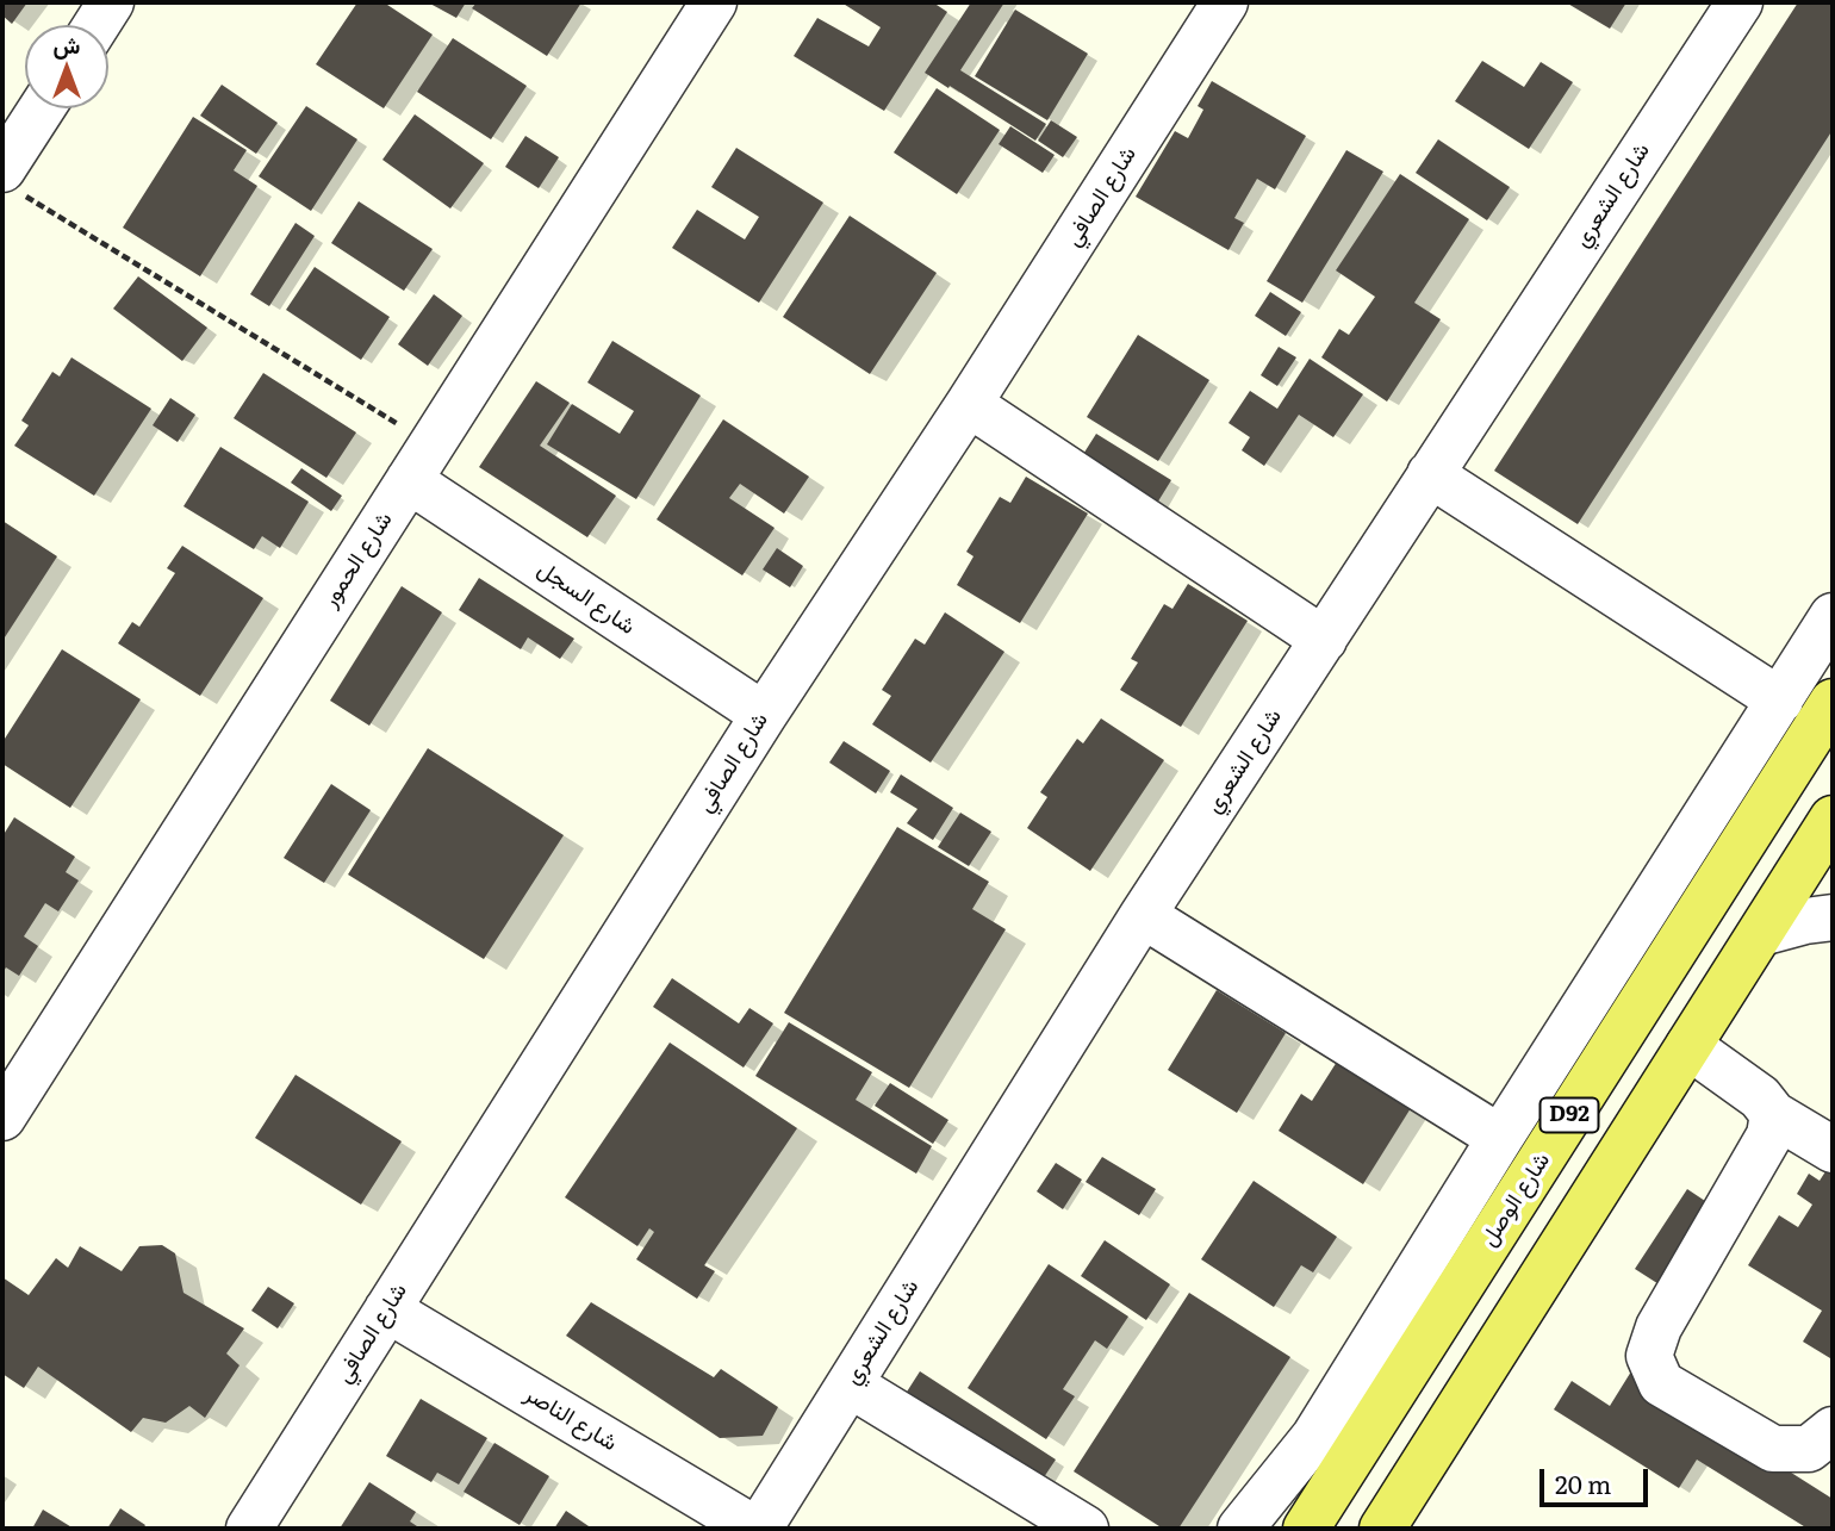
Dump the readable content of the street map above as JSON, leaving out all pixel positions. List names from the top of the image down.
{
  "streets": {
    "main road": ["D92", "شارع الوصل"],
    "street": [
      "شارع الشعري",
      "شارع الصافي",
      "شارع الحمور",
      "شارع السجل",
      "شارع الناصر"
    ]
  },
  "crossings": [
    ["شارع الشعري", "شارع الناصر"],
    ["شارع الصافي", "شارع السجل"],
    ["شارع الصافي", "شارع الناصر"],
    ["شارع الحمور", "شارع السجل"]
  ],
  "scale_bar": "20 m",
  "north": "top"
}
